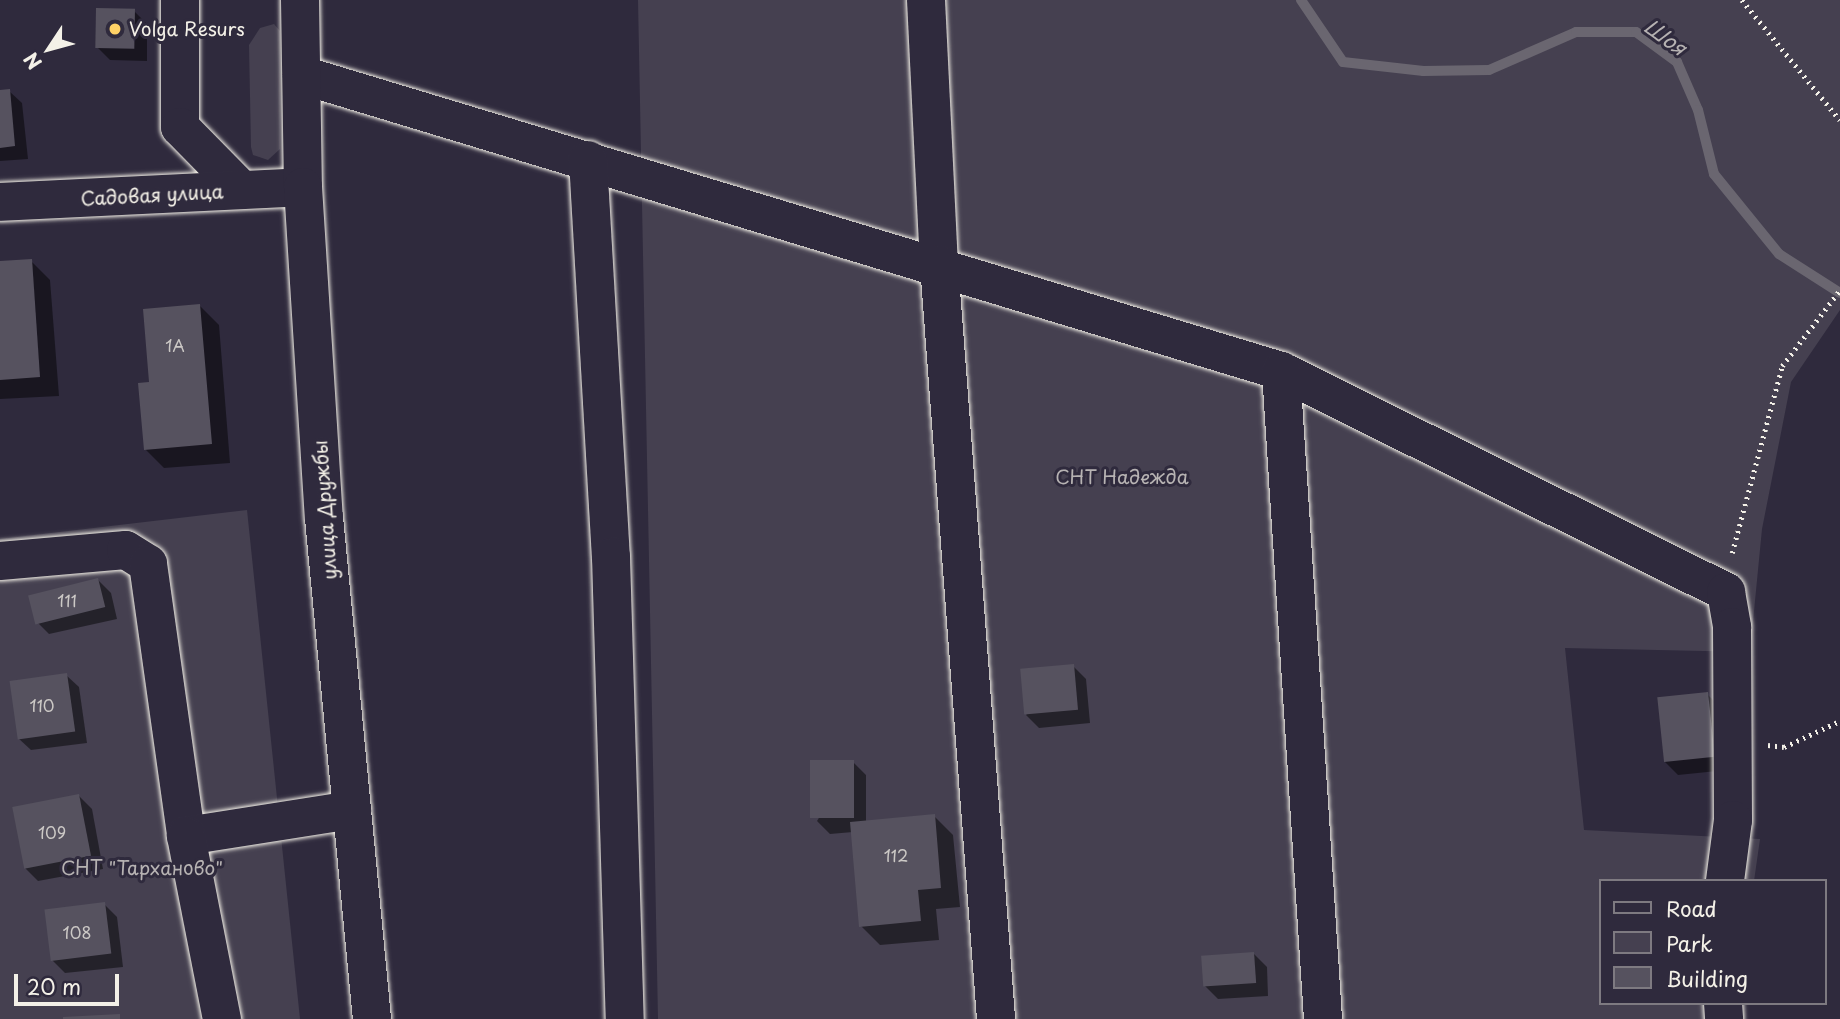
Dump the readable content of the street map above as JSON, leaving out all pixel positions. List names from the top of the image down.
{
  "streets": {
    "street": ["Садовая улица", "улица Дружбы"]
  },
  "crossings": [
    ["Садовая улица", "улица Дружбы"]
  ],
  "water": ["Шоя"],
  "parks": ["СНТ Надежда", "СНТ \"Тарханово\""],
  "places": ["Volga Resurs"],
  "house_numbers": [
    "1А",
    "111",
    "110",
    "109",
    "112",
    "108"
  ],
  "legend": ["Road", "Park", "Building"],
  "scale_bar": "20 m",
  "north": "bottom left"
}
